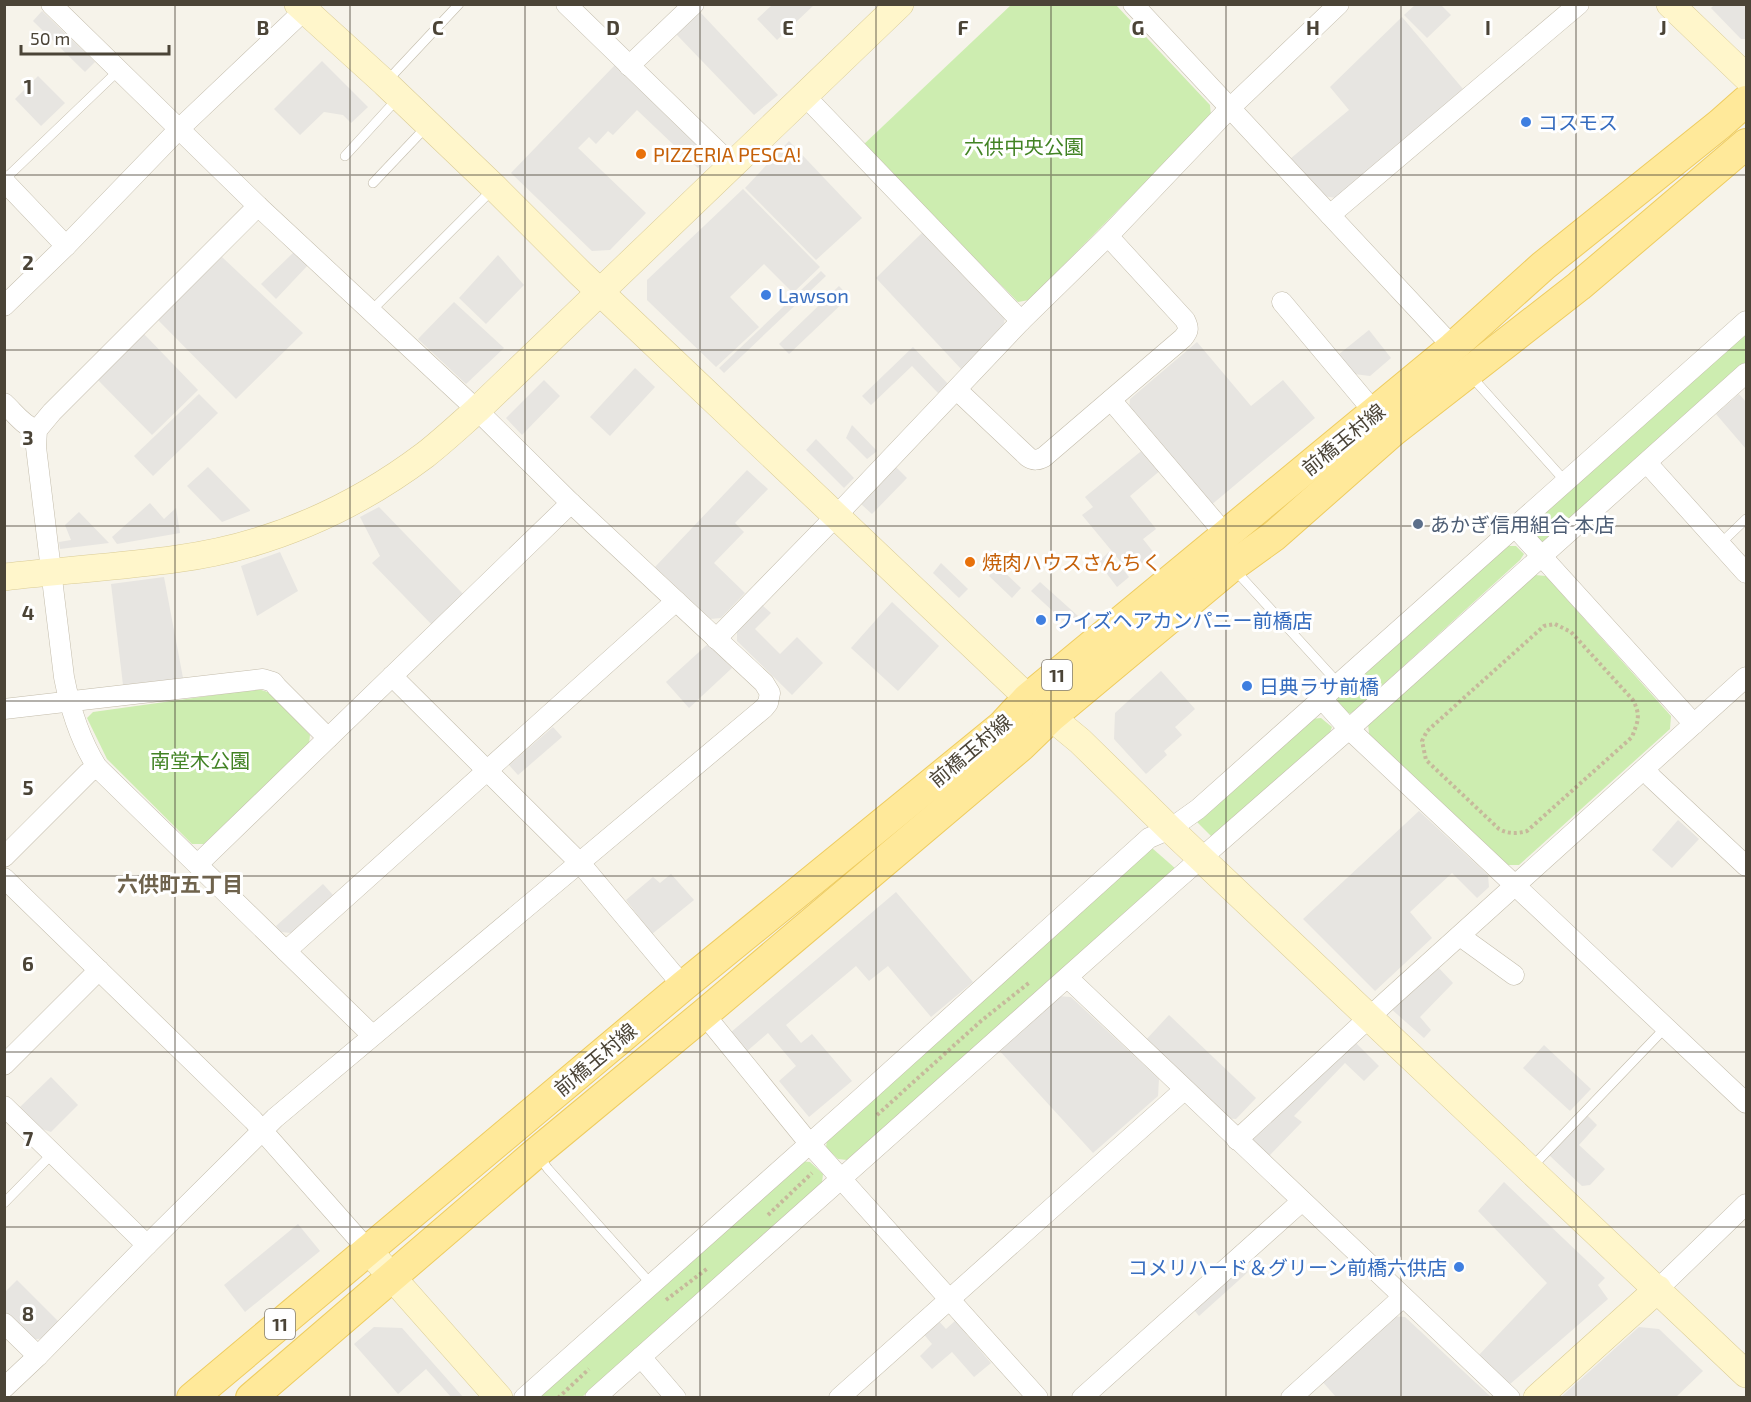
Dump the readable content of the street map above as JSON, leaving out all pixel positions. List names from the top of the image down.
{
  "streets": {
    "main road": ["前橋玉村線", "11"]
  },
  "districts": ["六供町五丁目"],
  "parks": ["六供中央公園", "南堂木公園"],
  "places": [
    "コスモス",
    "PIZZERIA PESCA!",
    "Lawson",
    "あかぎ信用組合 本店",
    "焼肉ハウスさんちく",
    "ワイズヘアカンパニー前橋店",
    "日典ラサ前橋",
    "コメリハード＆グリーン前橋六供店"
  ],
  "scale_bar": "50 m",
  "grid": {
    "columns": [
      "B",
      "C",
      "D",
      "E",
      "F",
      "G",
      "H",
      "I",
      "J"
    ],
    "rows": [
      "1",
      "2",
      "3",
      "4",
      "5",
      "6",
      "7",
      "8"
    ]
  }
}
